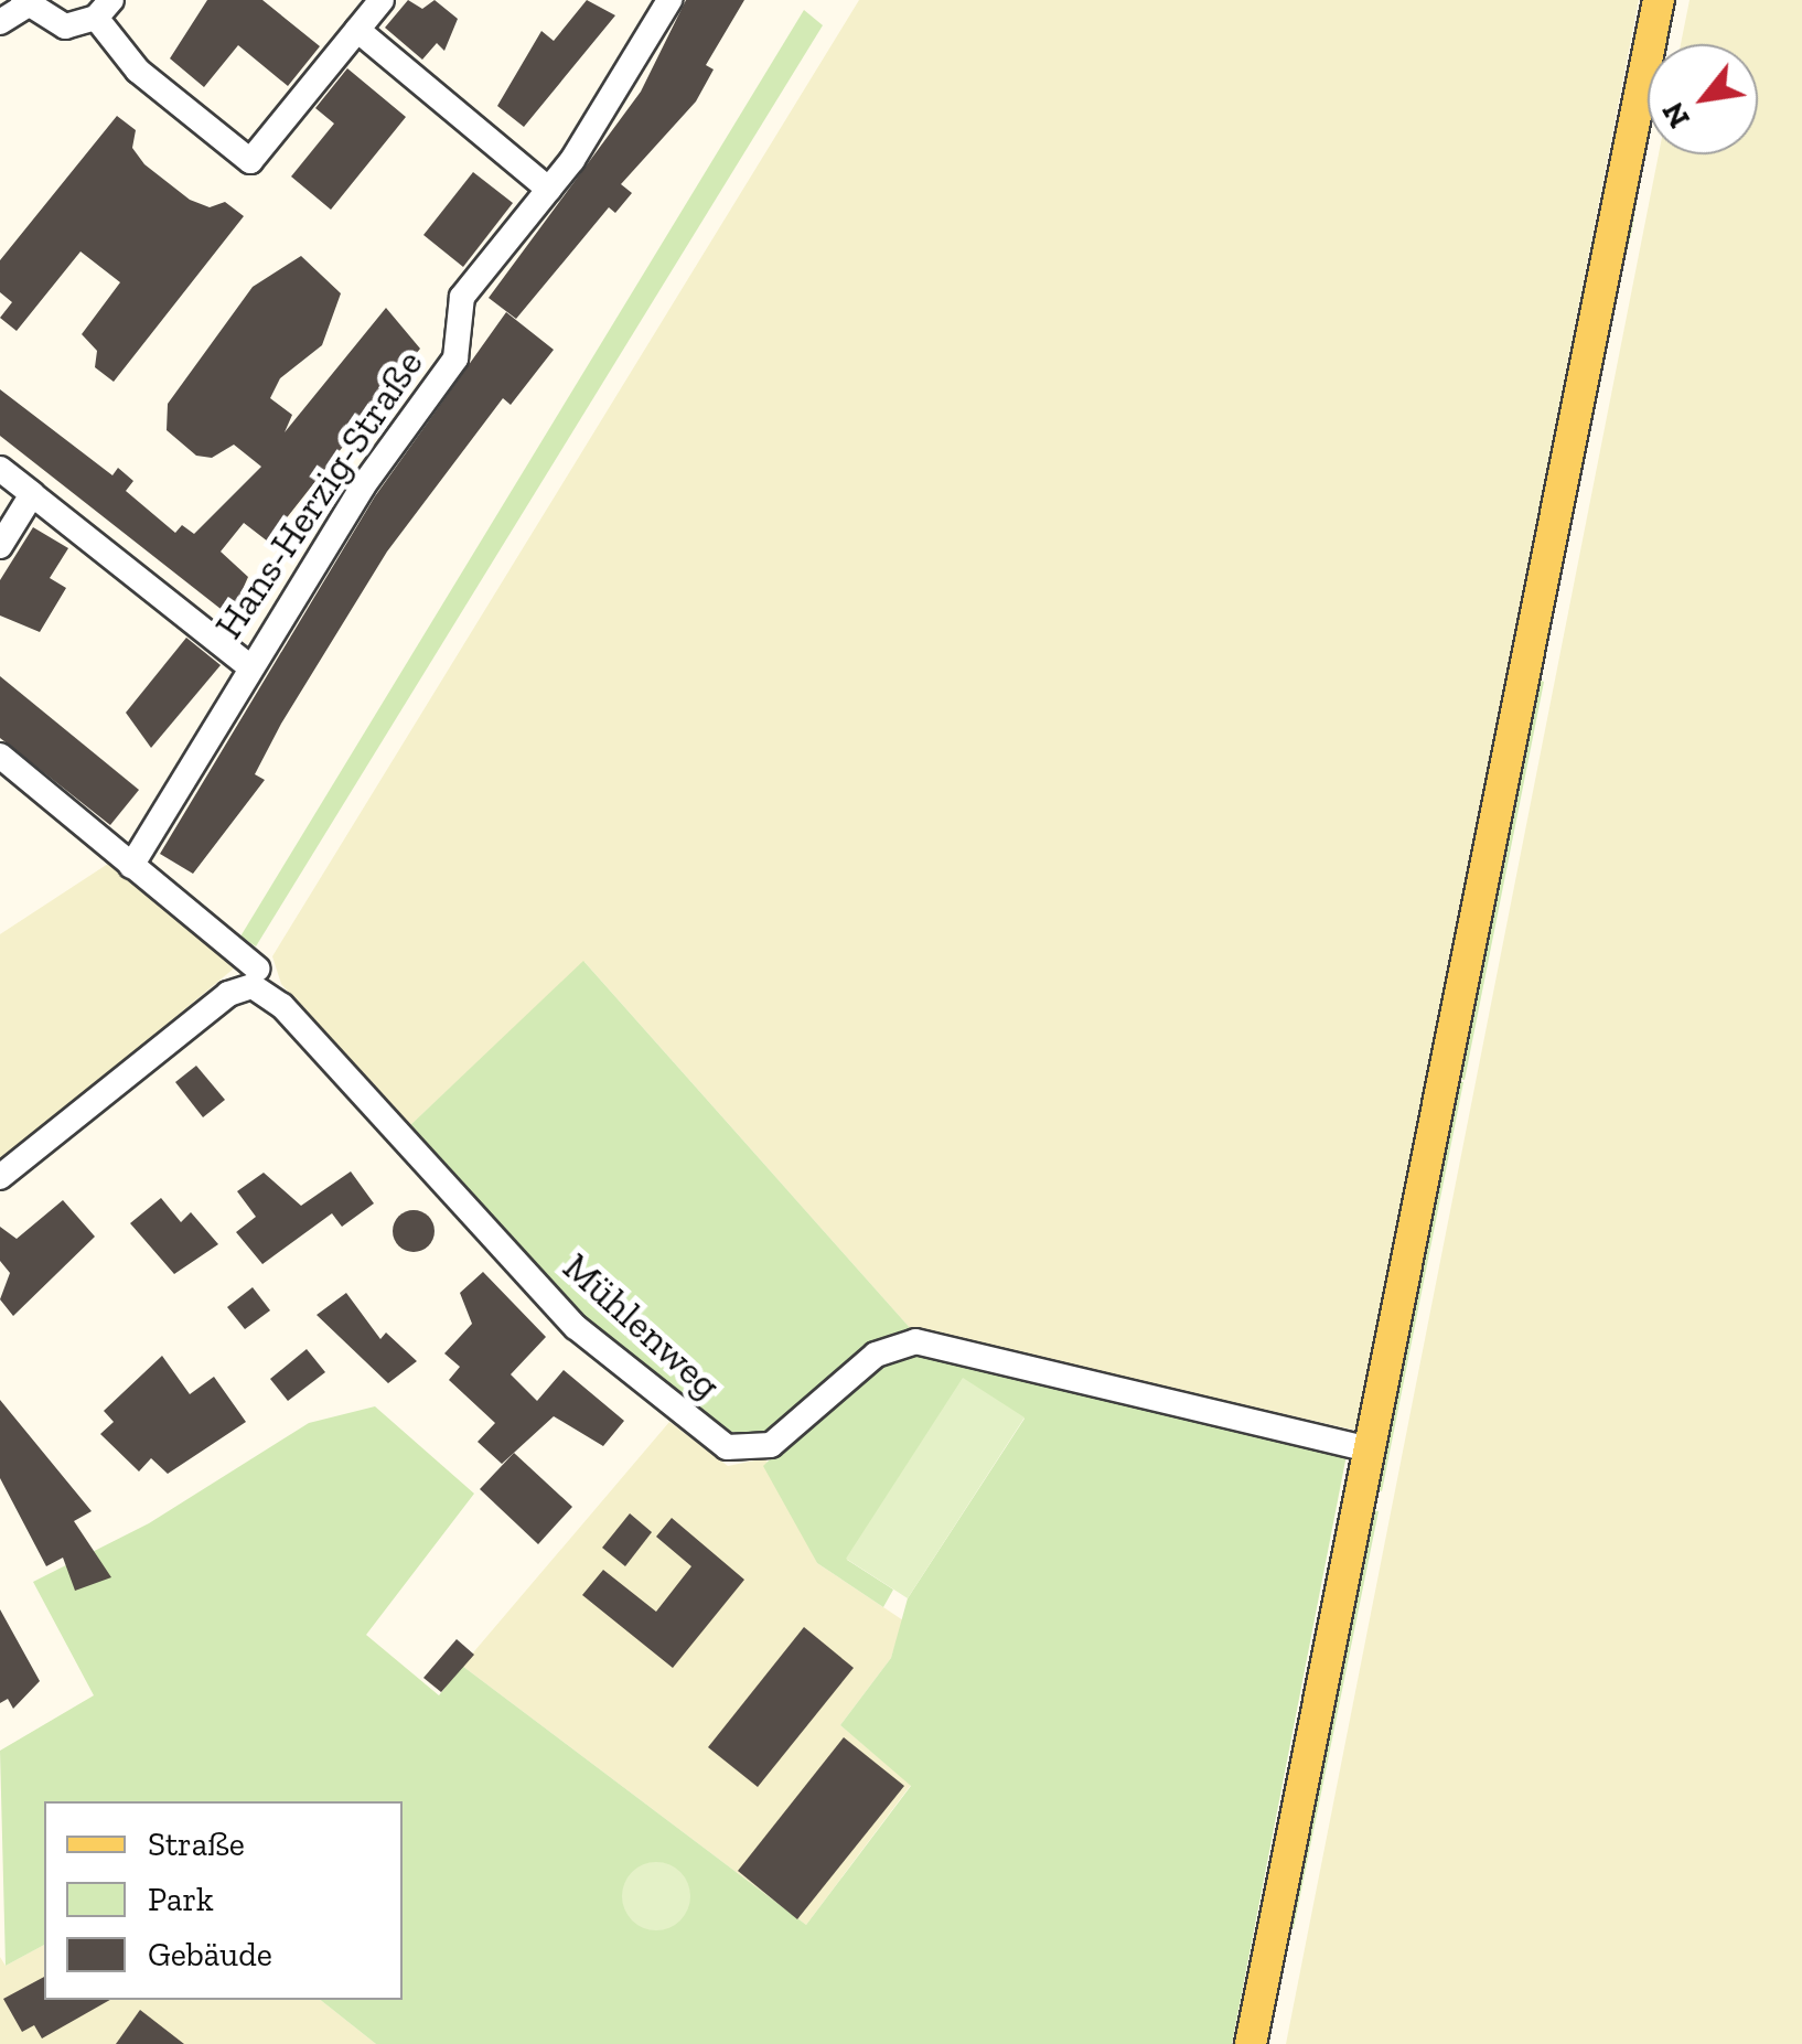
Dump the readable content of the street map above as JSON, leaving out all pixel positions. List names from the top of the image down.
{
  "streets": {
    "street": ["Hans-Herzig-Straße", "Mühlenweg"]
  },
  "legend": ["Straße", "Park", "Gebäude"],
  "north": "bottom left"
}
